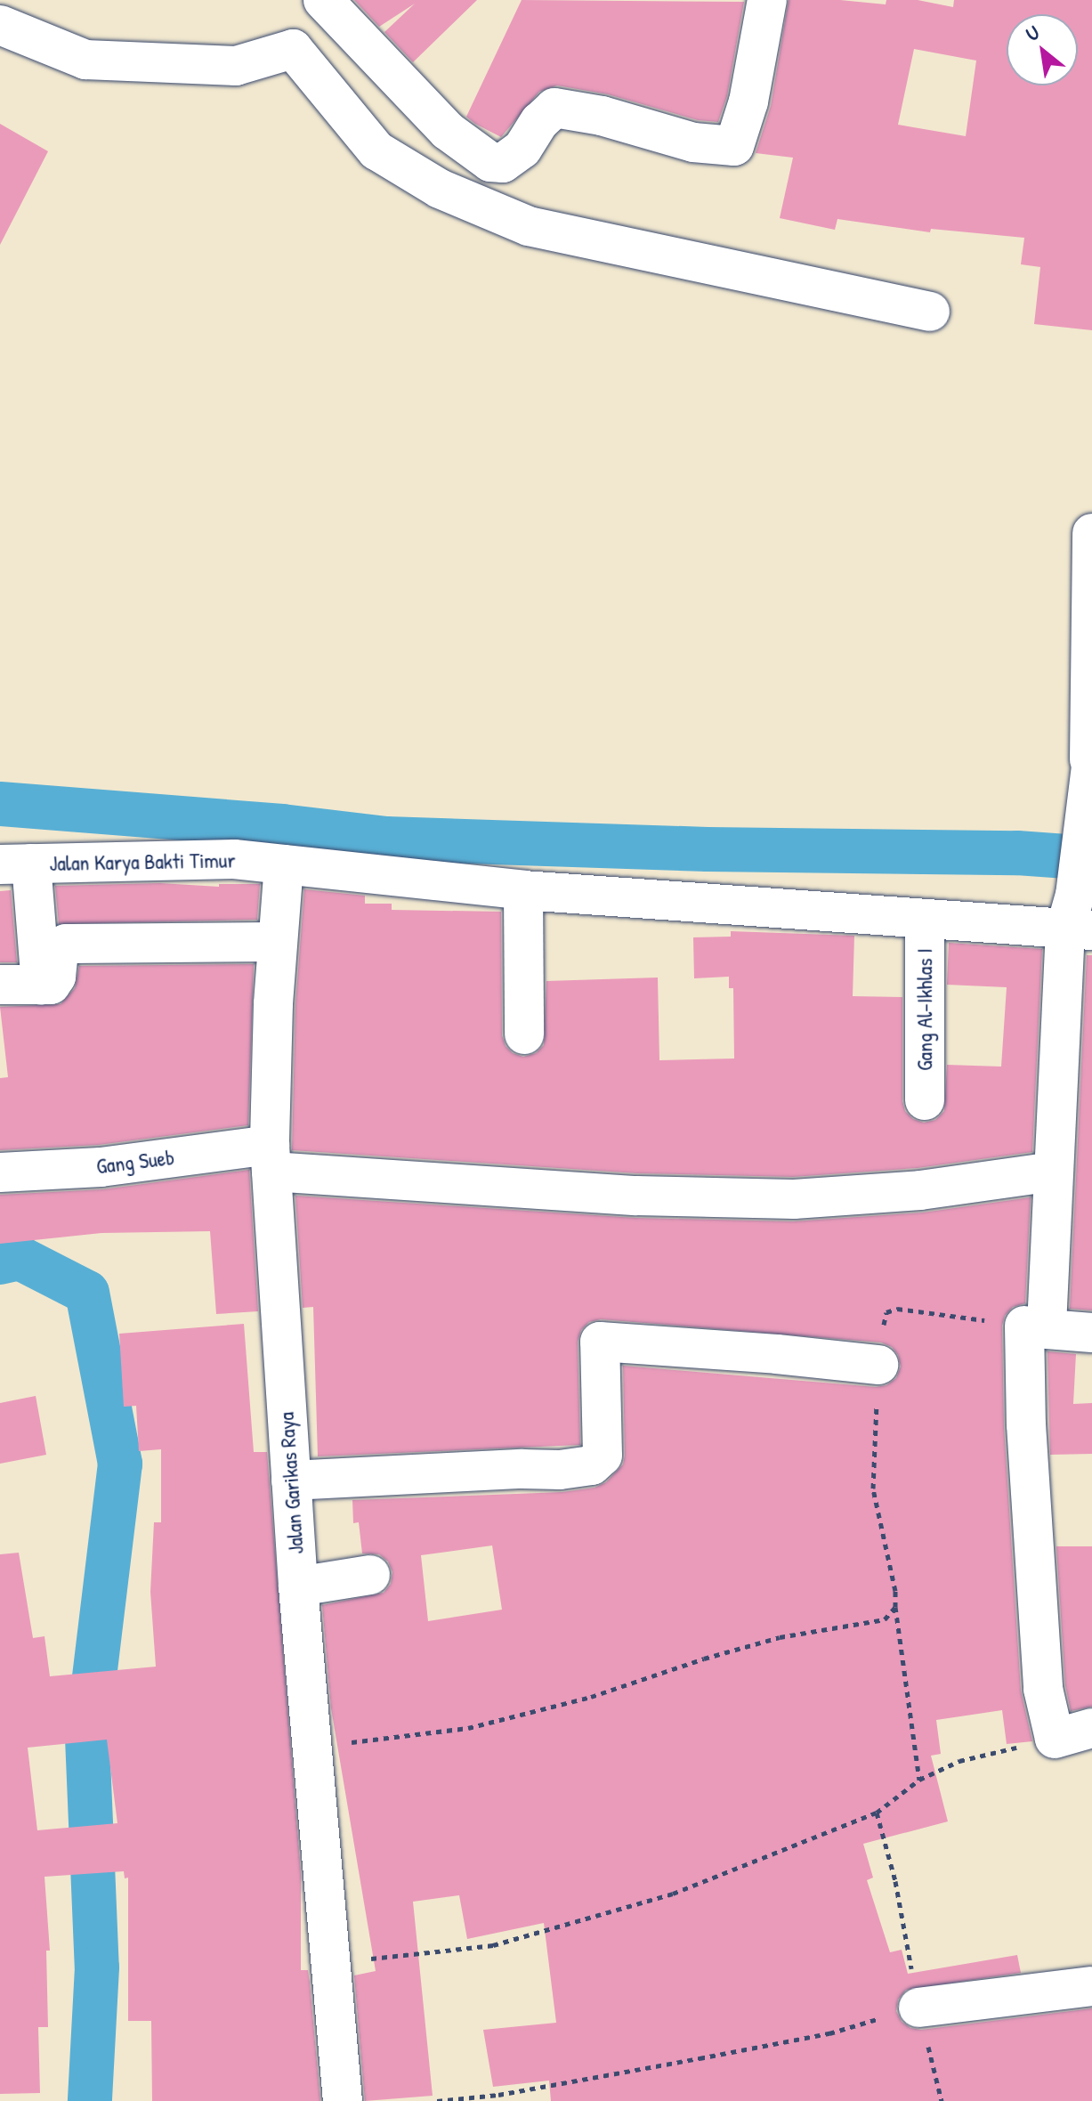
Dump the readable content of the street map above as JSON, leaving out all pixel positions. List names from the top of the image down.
{
  "streets": {
    "street": [
      "Jalan Karya Bakti Timur",
      "Gang Al-Ikhlas I",
      "Gang Sueb",
      "Jalan Garikas Raya"
    ]
  },
  "crossings": [
    ["Jalan Karya Bakti Timur", "Gang Al-Ikhlas I"],
    ["Jalan Karya Bakti Timur", "Jalan Garikas Raya"],
    ["Gang Sueb", "Jalan Garikas Raya"]
  ],
  "north": "top left"
}
